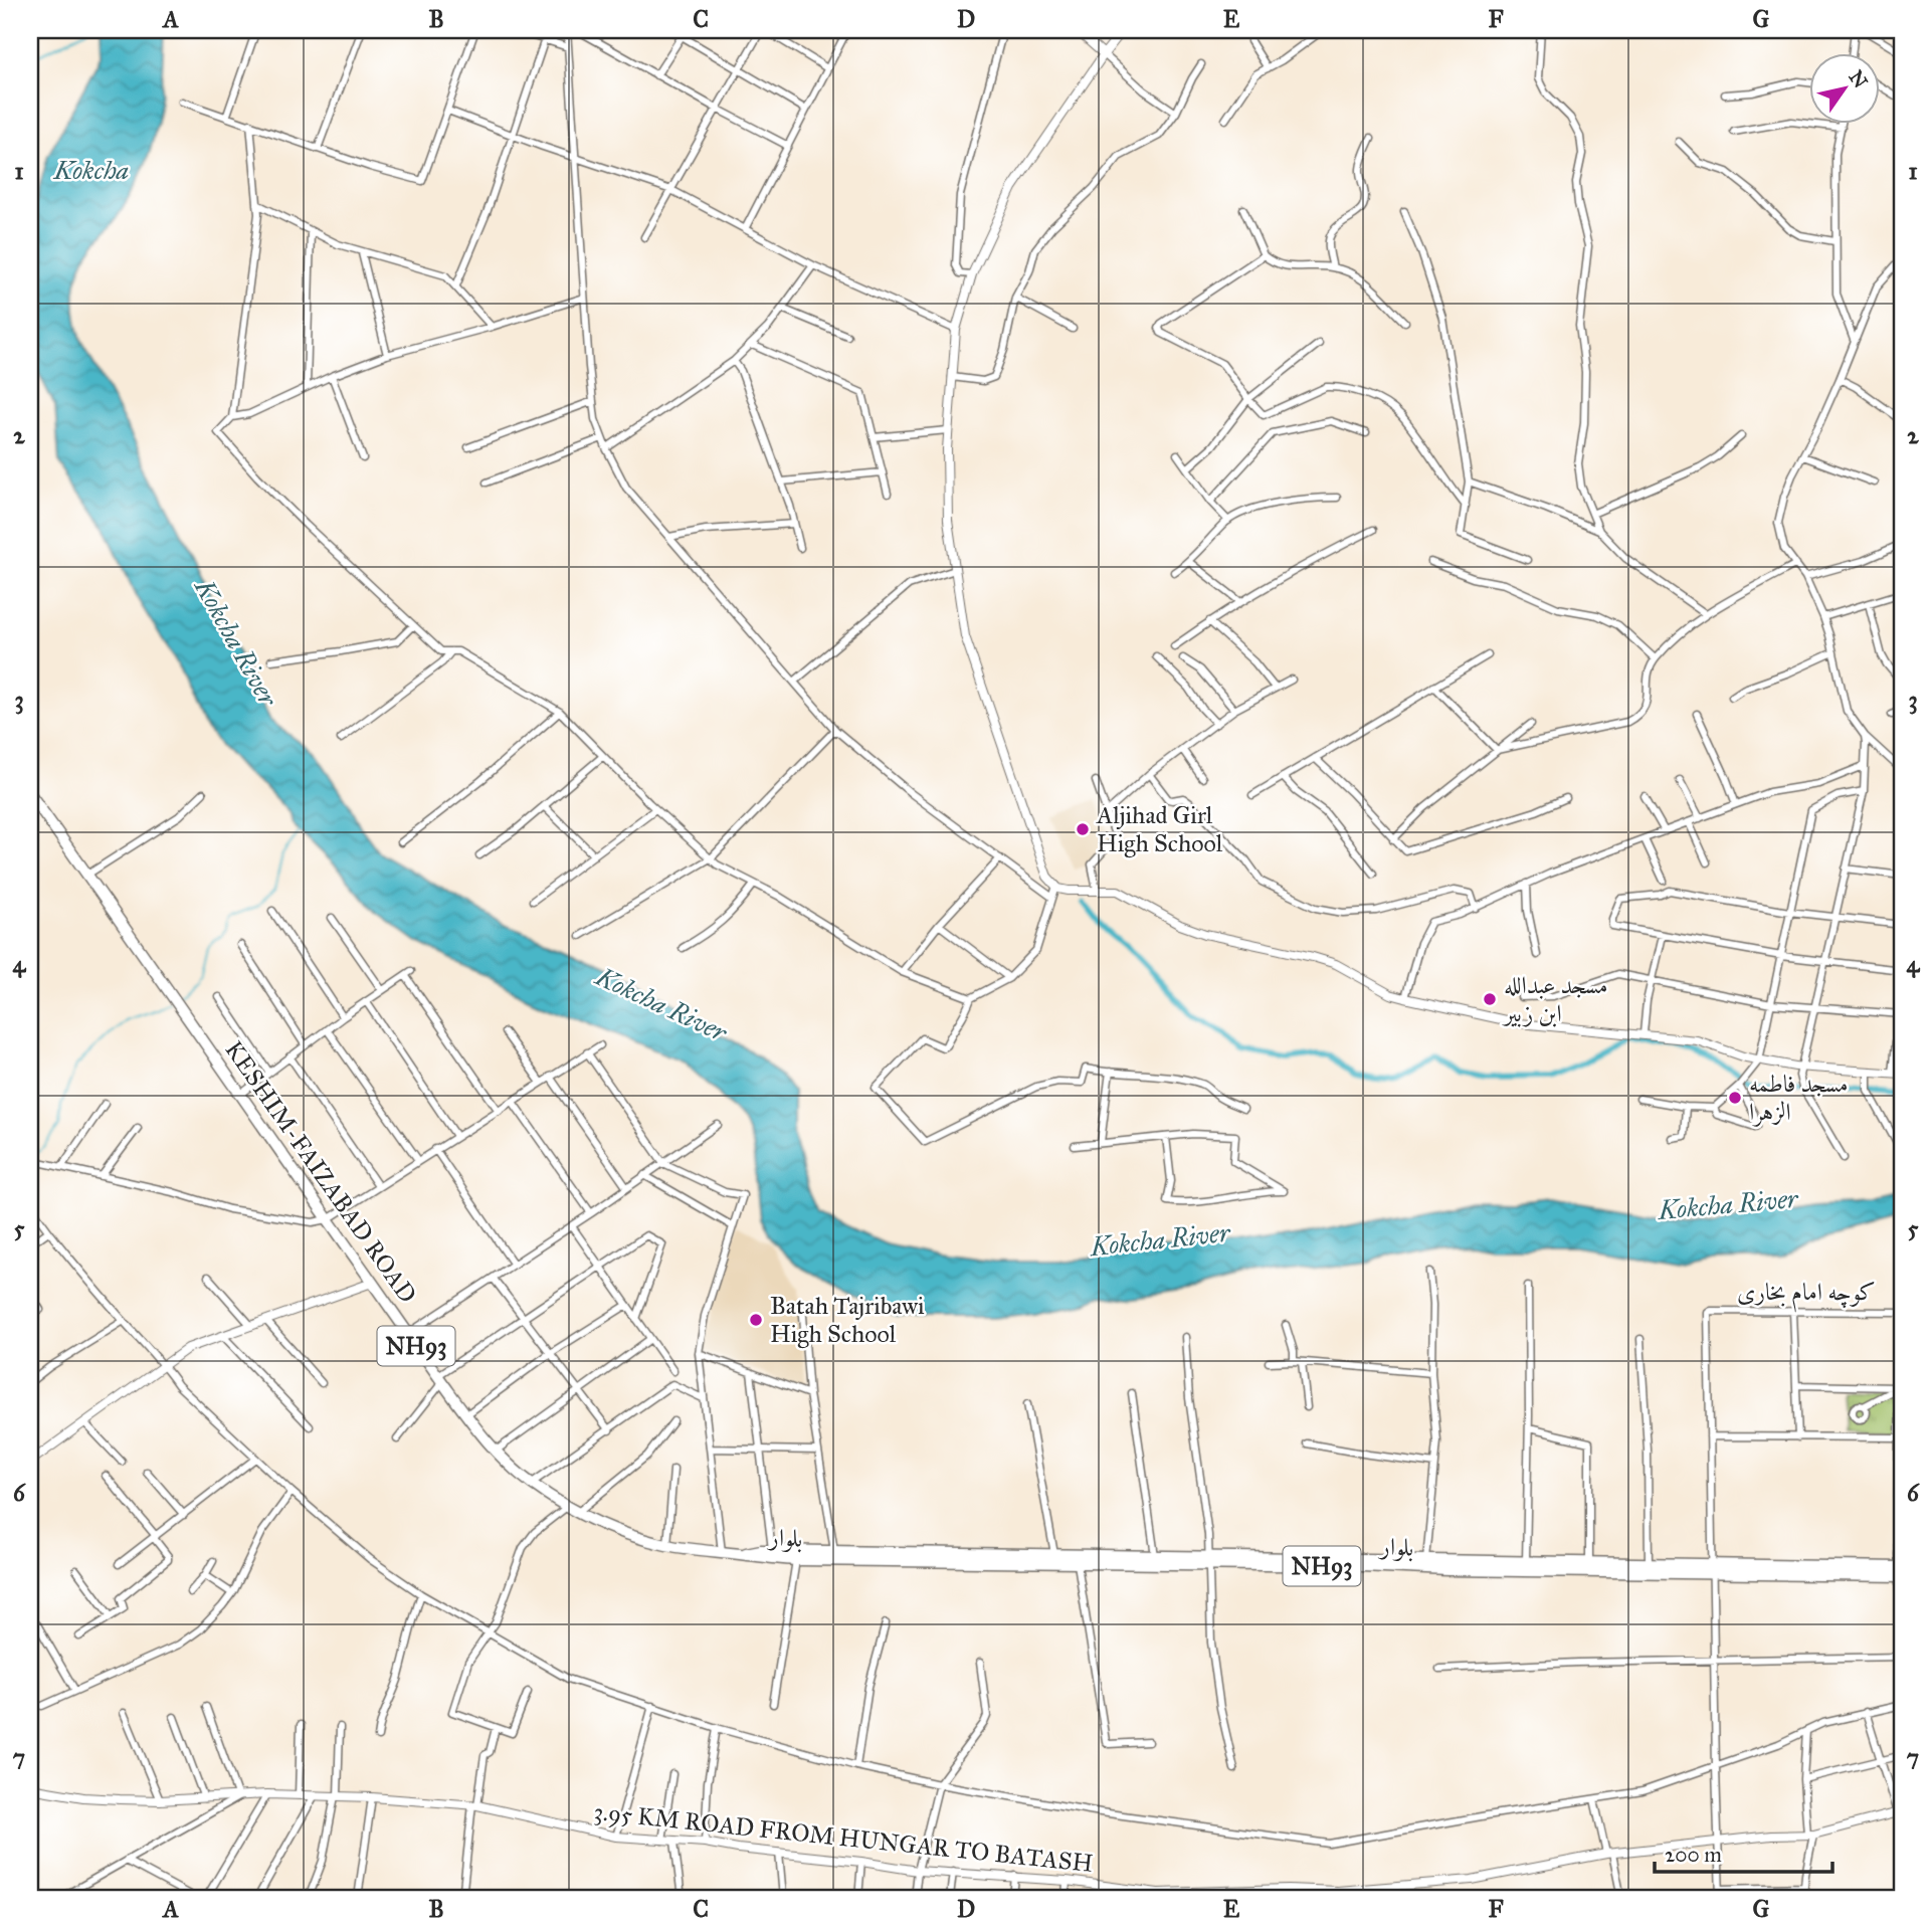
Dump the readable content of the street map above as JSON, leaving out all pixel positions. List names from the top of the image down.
{
  "streets": {
    "main road": ["KESHIM-FAIZABAD ROAD", "NH93", "بلوار"],
    "street": ["کوچه امام بخاری", "3.95 KM ROAD FROM HUNGAR TO BATASH"]
  },
  "crossings": [
    ["KESHIM-FAIZABAD ROAD", "بلوار"]
  ],
  "water": ["Kokcha", "Kokcha River"],
  "places": [
    "Aljihad Girl High School",
    "مسجد عبدالله ابن زبیر",
    "مسجد فاطمه الزهرا",
    "Batah Tajribawi High School"
  ],
  "scale_bar": "200 m",
  "north": "top right",
  "grid": {
    "columns": [
      "A",
      "B",
      "C",
      "D",
      "E",
      "F",
      "G"
    ],
    "rows": [
      "1",
      "2",
      "3",
      "4",
      "5",
      "6",
      "7"
    ]
  }
}
